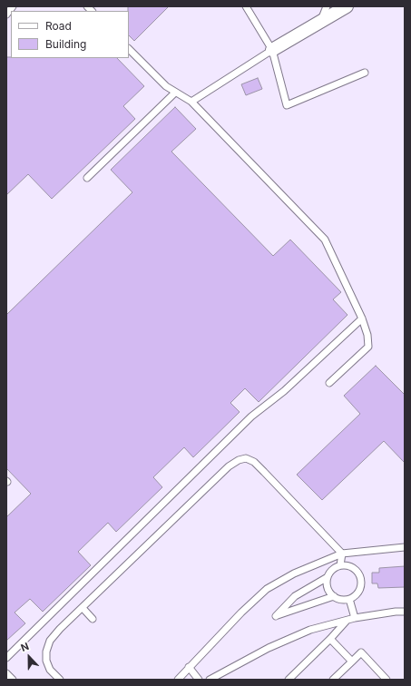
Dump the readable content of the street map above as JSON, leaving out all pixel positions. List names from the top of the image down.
{
  "legend": ["Road", "Building"],
  "north": "top"
}
